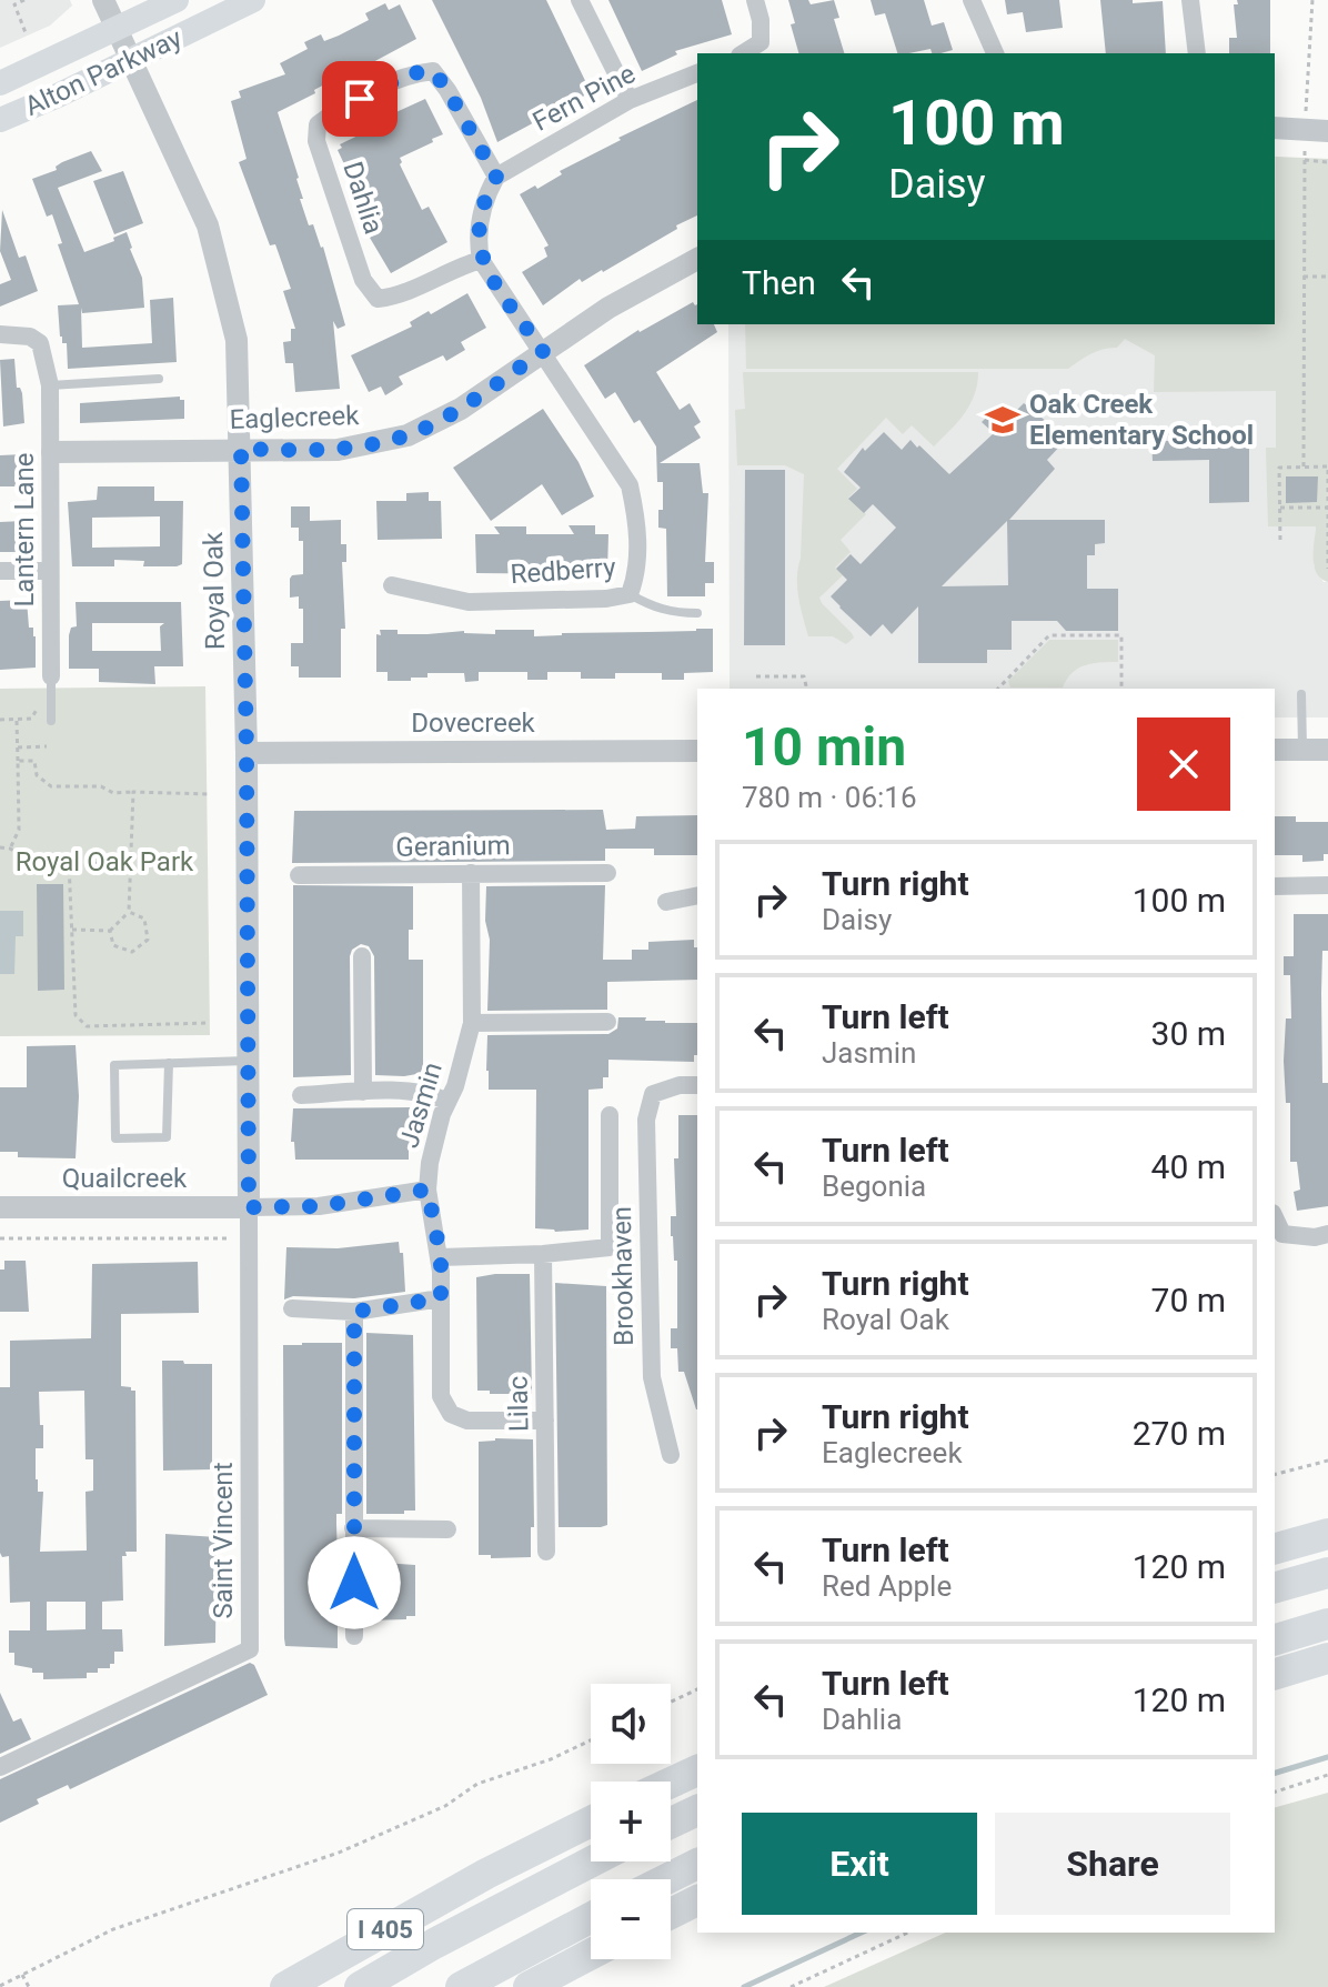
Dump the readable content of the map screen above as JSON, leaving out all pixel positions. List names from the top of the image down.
{
  "streets": {
    "highway": ["I 405"],
    "main road": ["Alton Parkway"],
    "street": [
      "Fern Pine",
      "Dahlia",
      "Eaglecreek",
      "Lantern Lane",
      "Redberry",
      "Royal Oak",
      "Dovecreek",
      "Geranium",
      "Jasmin",
      "Quailcreek",
      "Brookhaven",
      "Lilac",
      "Saint Vincent"
    ]
  },
  "crossings": [
    ["Alton Parkway", "Royal Oak"],
    ["Fern Pine", "Dahlia"],
    ["Dahlia", "Redberry"],
    ["Eaglecreek", "Lantern Lane"],
    ["Eaglecreek", "Redberry"],
    ["Eaglecreek", "Royal Oak"],
    ["Royal Oak", "Dovecreek"],
    ["Royal Oak", "Quailcreek"],
    ["Royal Oak", "Saint Vincent"],
    ["Geranium", "Jasmin"],
    ["Jasmin", "Lilac"],
    ["Quailcreek", "Saint Vincent"]
  ],
  "parks": ["Royal Oak Park"],
  "places": {
    "school or university": ["Oak Creek Elementary School"]
  },
  "page": {
    "turn": ["100 m", "Daisy"],
    "then": "Then",
    "heading": ["10 min", "780 m · 06:16"],
    "list": [
      {
        "name": "Turn right",
        "note": "Daisy",
        "value": "100 m"
      },
      {
        "name": "Turn left",
        "note": "Jasmin",
        "value": "30 m"
      },
      {
        "name": "Turn left",
        "note": "Begonia",
        "value": "40 m"
      },
      {
        "name": "Turn right",
        "note": "Royal Oak",
        "value": "70 m"
      },
      {
        "name": "Turn right",
        "note": "Eaglecreek",
        "value": "270 m"
      },
      {
        "name": "Turn left",
        "note": "Red Apple",
        "value": "120 m"
      },
      {
        "name": "Turn left",
        "note": "Dahlia",
        "value": "120 m"
      }
    ],
    "map_buttons": ["+", "−"],
    "buttons": ["Exit", "Share"]
  }
}
